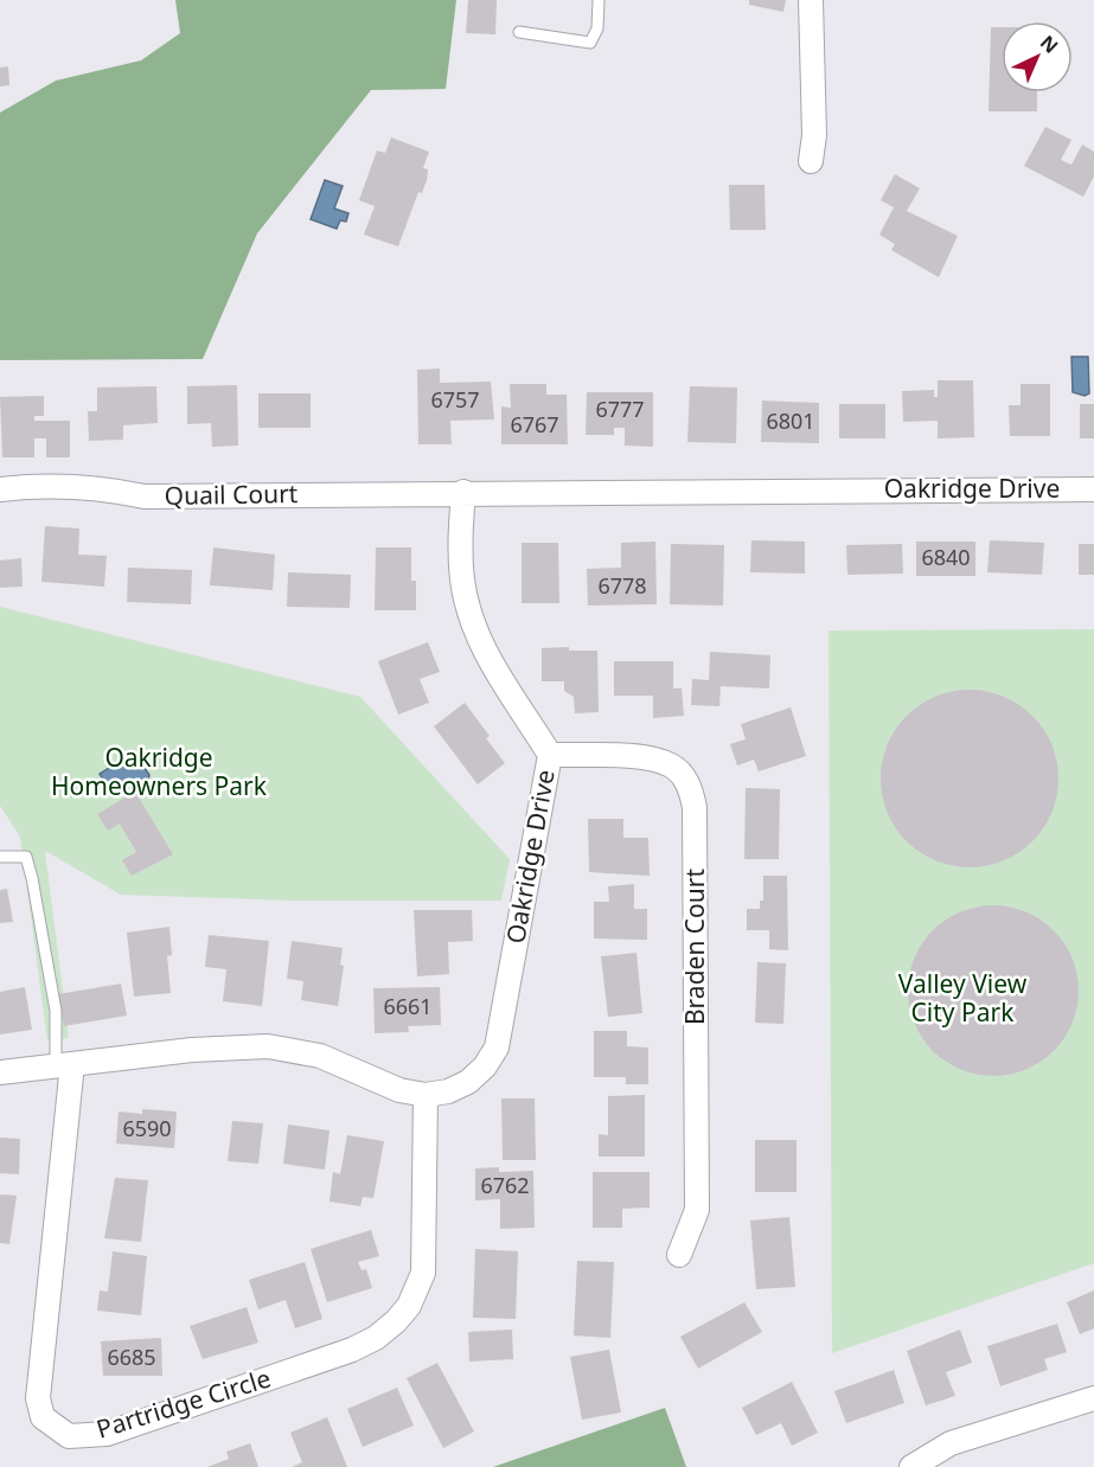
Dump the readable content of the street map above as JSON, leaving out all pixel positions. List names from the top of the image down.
{
  "streets": {
    "street": [
      "Oakridge Drive",
      "Quail Court",
      "Braden Court",
      "Partridge Circle"
    ]
  },
  "crossings": [
    ["Oakridge Drive", "Quail Court"],
    ["Oakridge Drive", "Braden Court"],
    ["Oakridge Drive", "Partridge Circle"]
  ],
  "parks": ["Oakridge Homeowners Park", "Valley View City Park"],
  "house_numbers": [
    "6757",
    "6777",
    "6801",
    "6767",
    "6840",
    "6778",
    "6661",
    "6590",
    "6762",
    "6685"
  ],
  "north": "top right"
}
